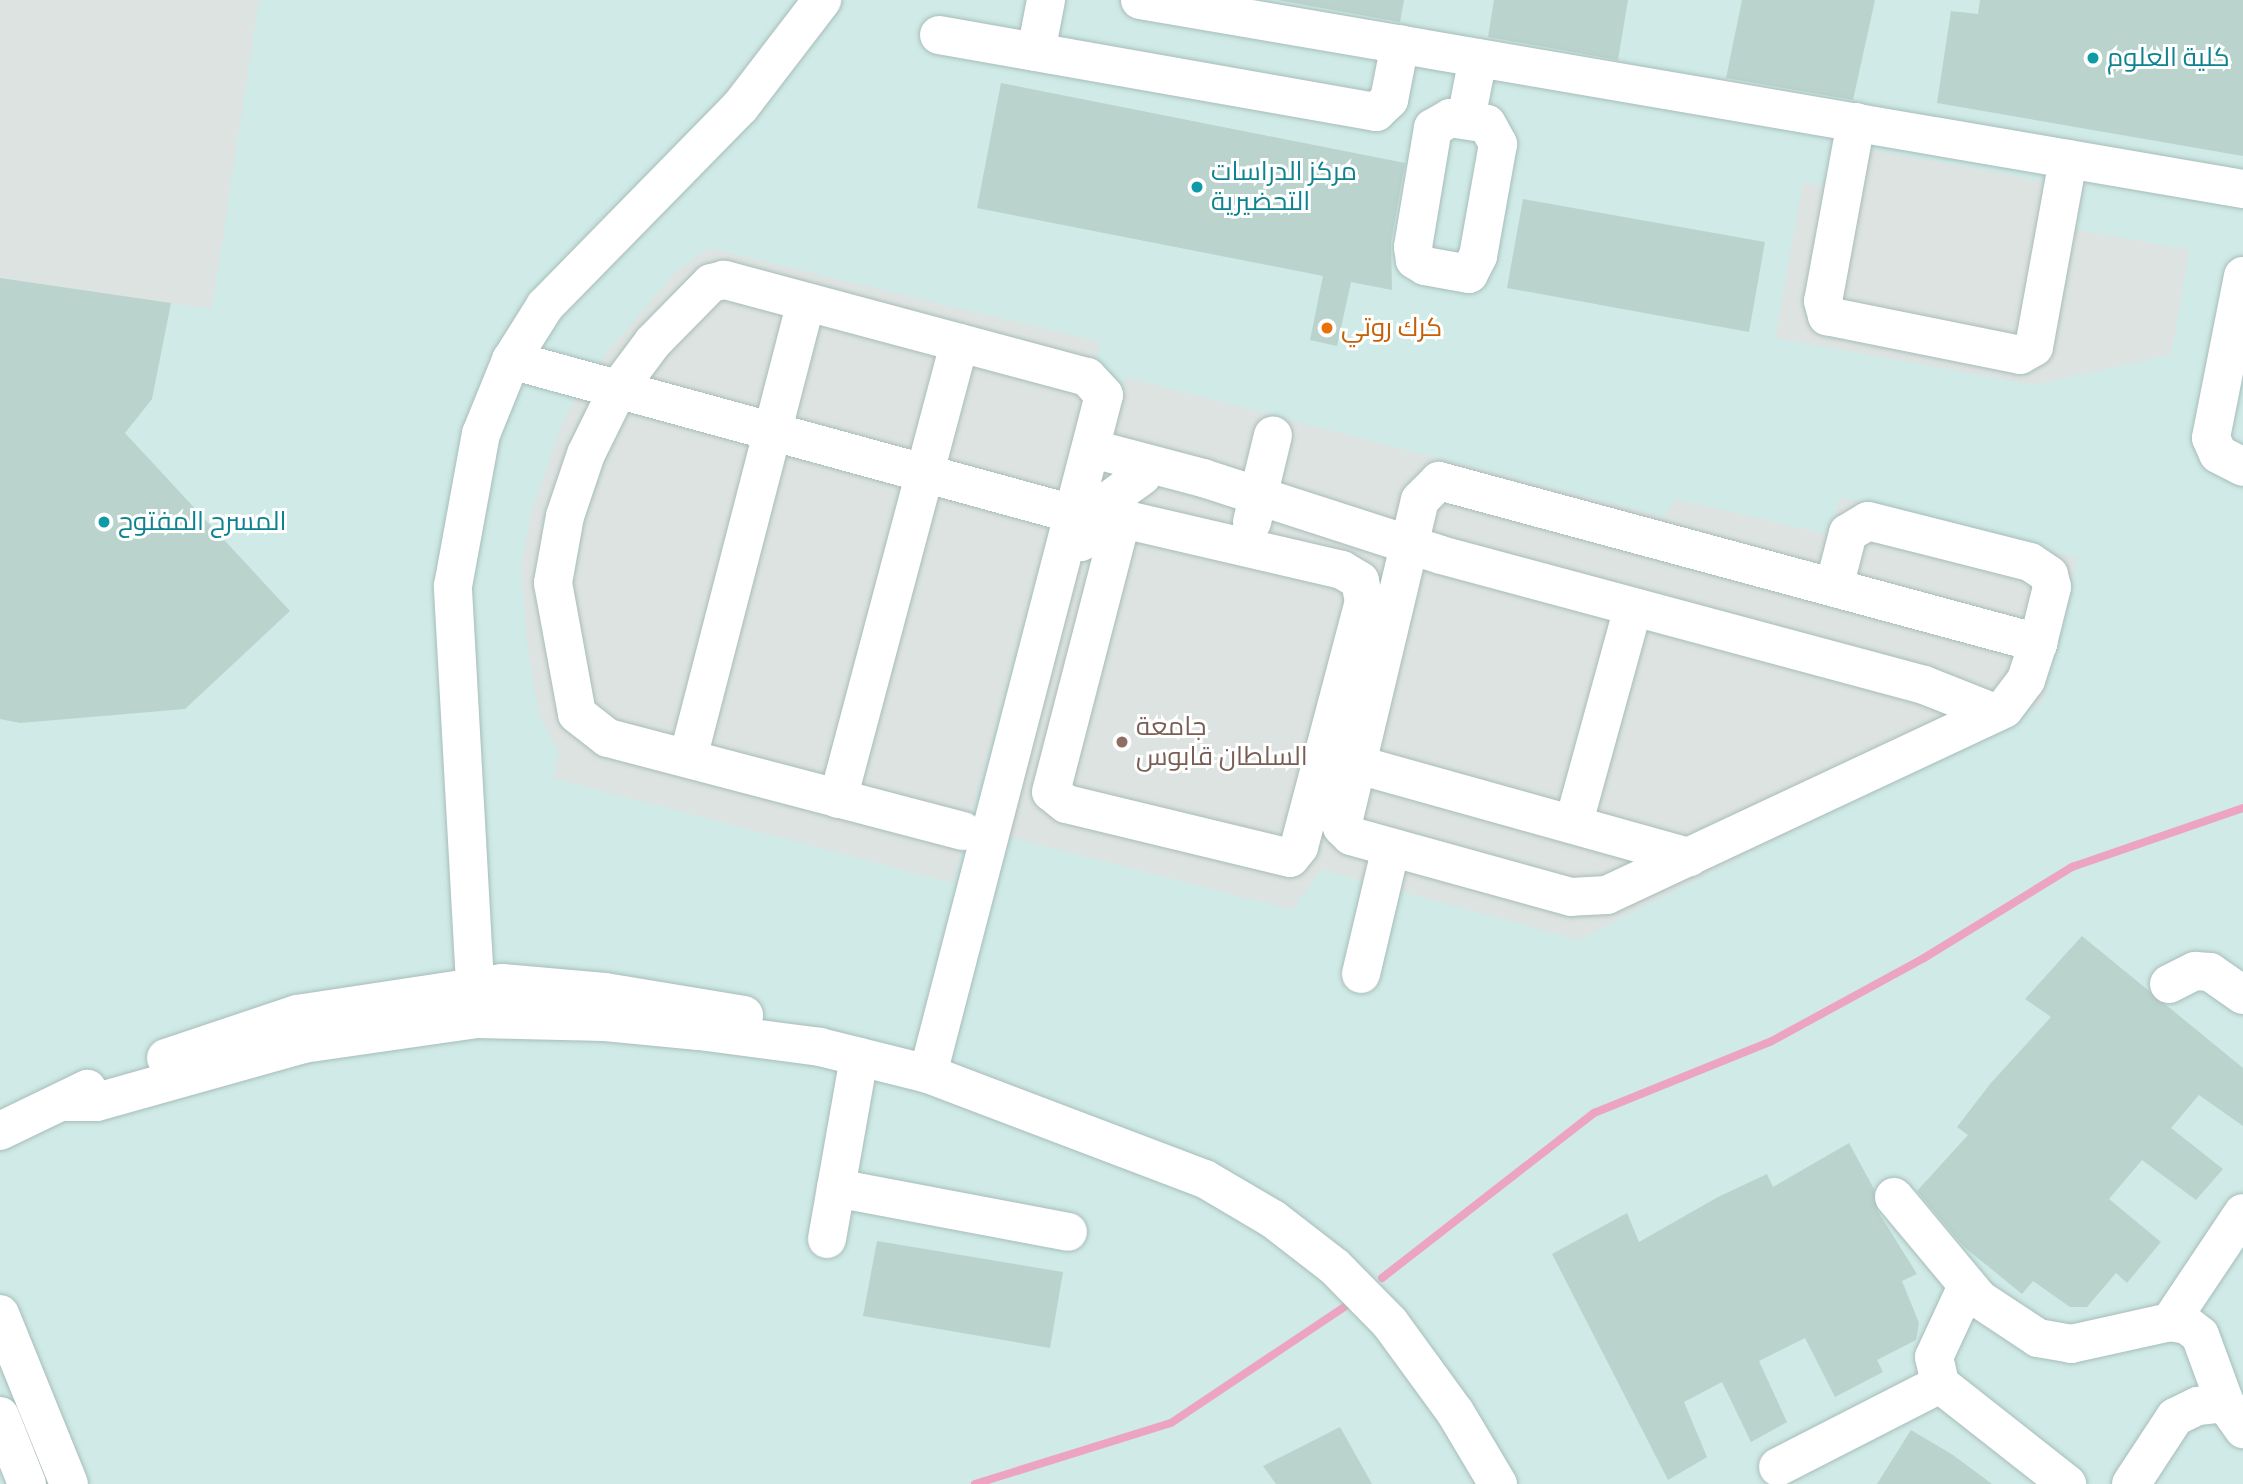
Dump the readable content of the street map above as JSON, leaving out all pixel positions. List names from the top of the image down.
{
  "places": [
    "كلية العلوم",
    "مركز الدراسات التحضيرية",
    "كرك روتي",
    "المسرح المفتوح",
    "جامعة السلطان قابوس"
  ]
}
